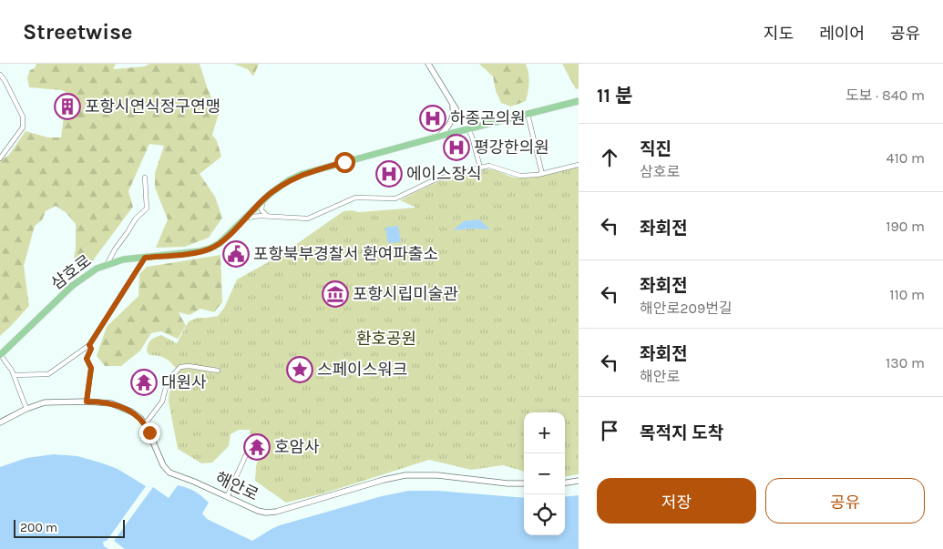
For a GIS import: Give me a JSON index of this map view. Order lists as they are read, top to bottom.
{
  "streets": {
    "main road": ["삼호로"],
    "street": ["해안로"]
  },
  "parks": ["환호공원"],
  "places": {
    "building": ["포항시연식정구연맹"],
    "hospital": ["하종곤의원", "평강한의원", "에이스장식"],
    "public building": ["포항북부경찰서 환여파출소"],
    "museum": ["포항시립미술관"],
    "place": ["스페이스워크"],
    "temple": ["대원사", "호암사"]
  },
  "scale_bar": "200 m",
  "page": {
    "header": "Streetwise",
    "nav": ["지도", "레이어", "공유"],
    "heading": ["11 분", "도보 · 840 m"],
    "list": [
      ["직진", "삼호로", "410 m"],
      ["좌회전", "190 m"],
      ["좌회전", "해안로209번길", "110 m"],
      ["좌회전", "해안로", "130 m"],
      "목적지 도착"
    ],
    "map_buttons": ["+", "−"],
    "buttons": ["저장", "공유"],
    "scale": "200 m"
  }
}
